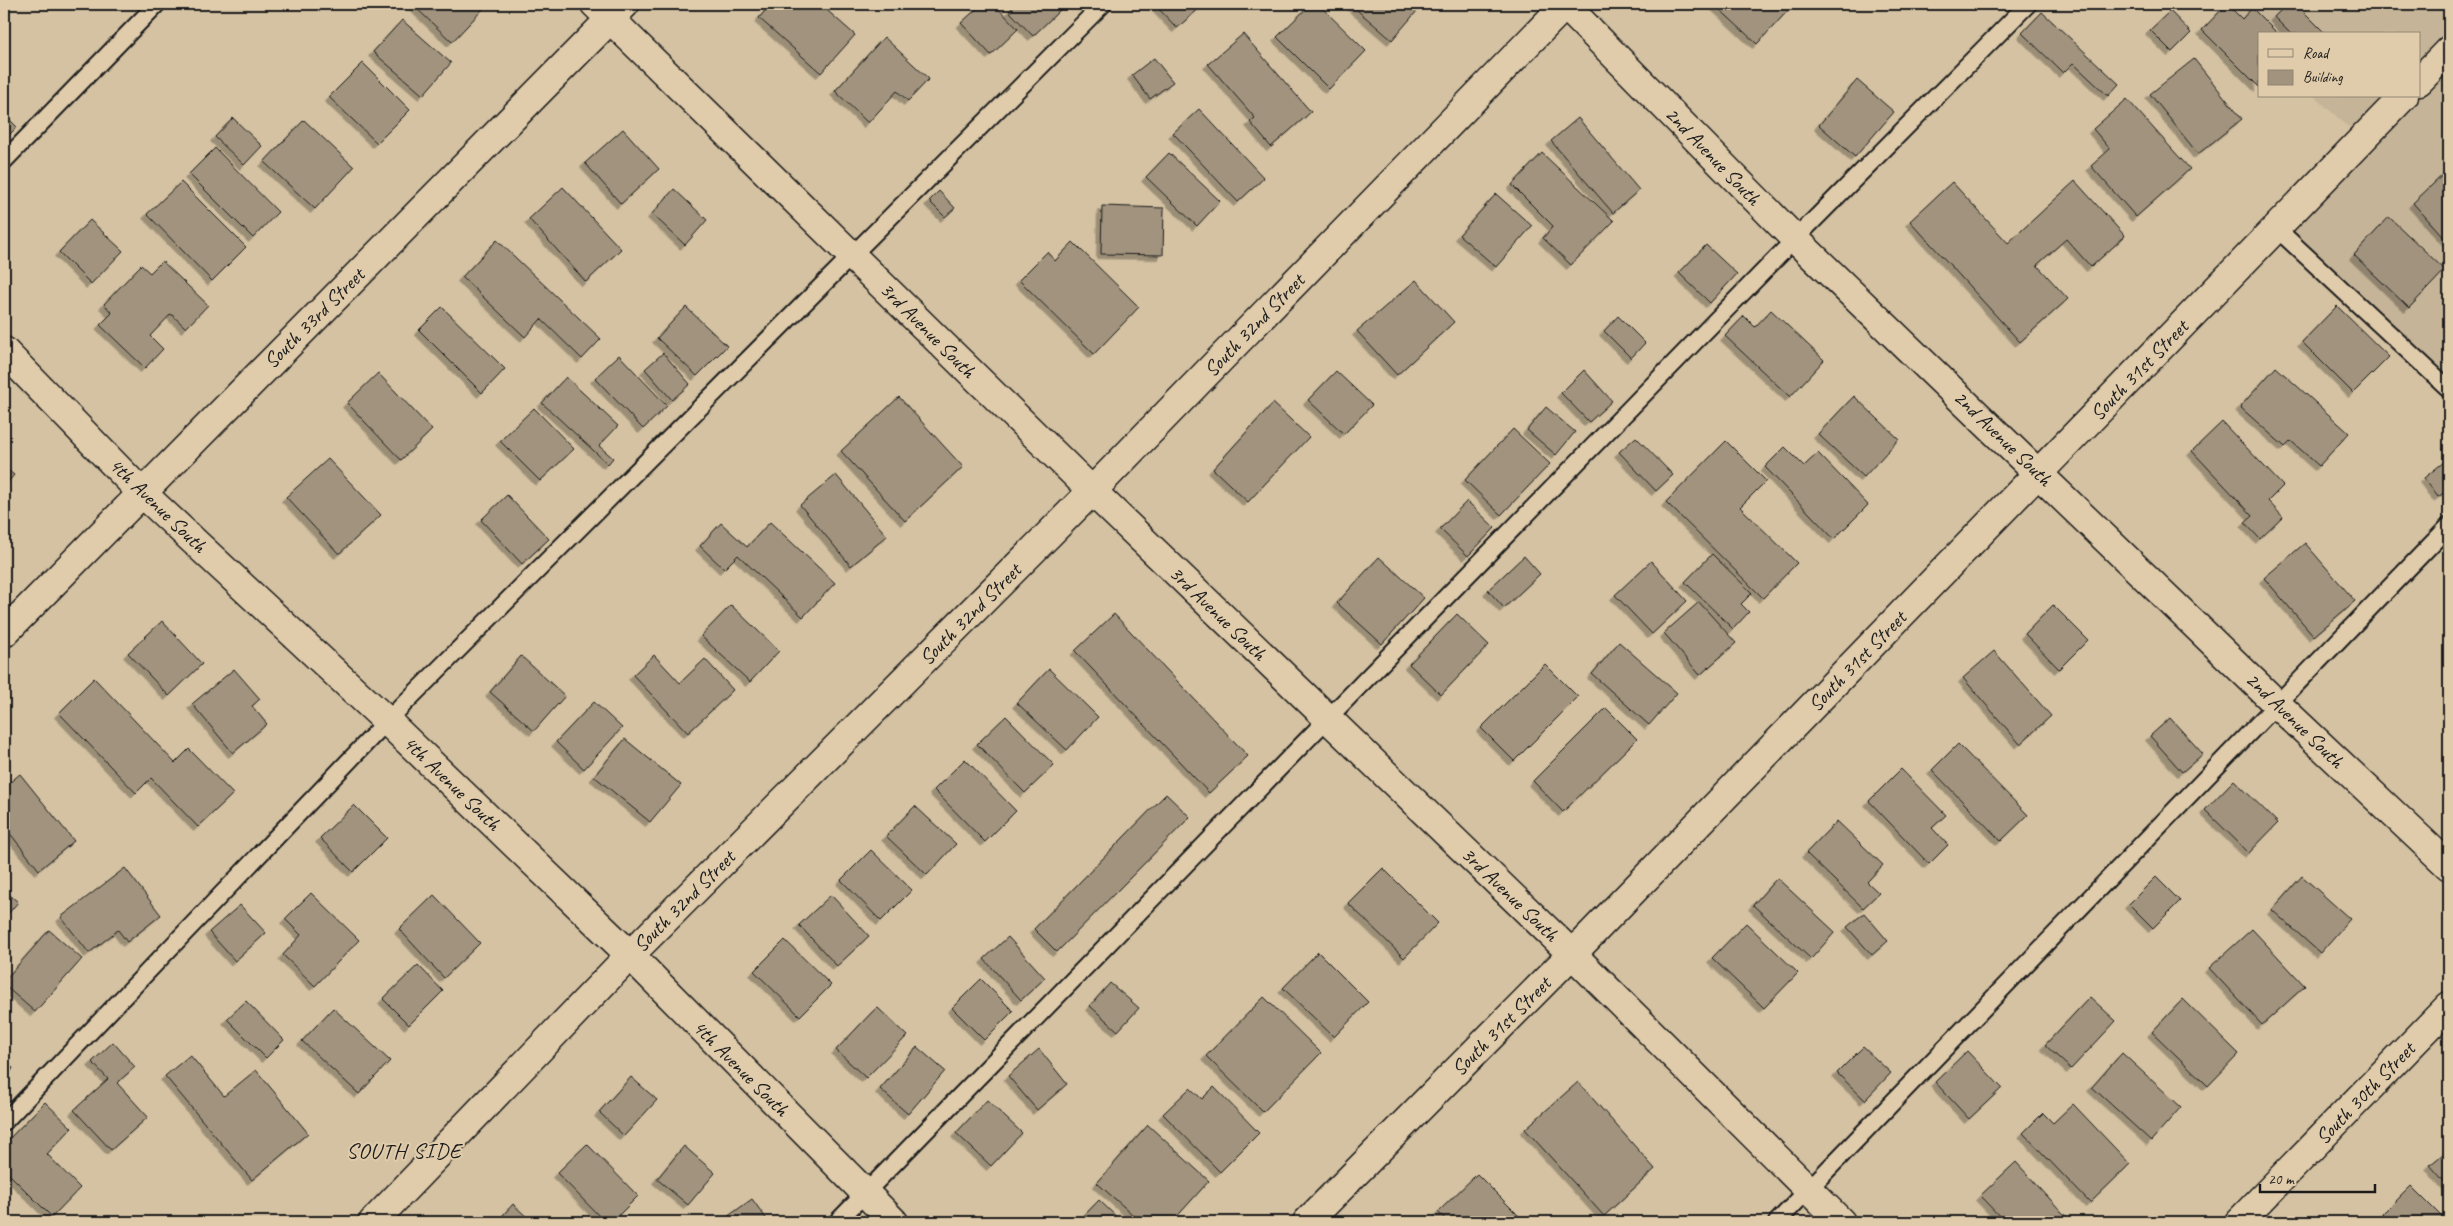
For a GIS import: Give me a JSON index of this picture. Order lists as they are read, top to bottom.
{
  "streets": {
    "street": [
      "2nd Avenue South",
      "South 33rd Street",
      "South 32nd Street",
      "3rd Avenue South",
      "South 31st Street",
      "4th Avenue South",
      "South 30th Street"
    ]
  },
  "crossings": [
    ["2nd Avenue South", "South 32nd Street"],
    ["2nd Avenue South", "South 31st Street"],
    ["South 33rd Street", "3rd Avenue South"],
    ["South 33rd Street", "4th Avenue South"],
    ["South 32nd Street", "3rd Avenue South"],
    ["South 32nd Street", "4th Avenue South"],
    ["3rd Avenue South", "South 31st Street"]
  ],
  "districts": ["SOUTH SIDE"],
  "legend": ["Road", "Building"],
  "scale_bar": "20 m"
}
